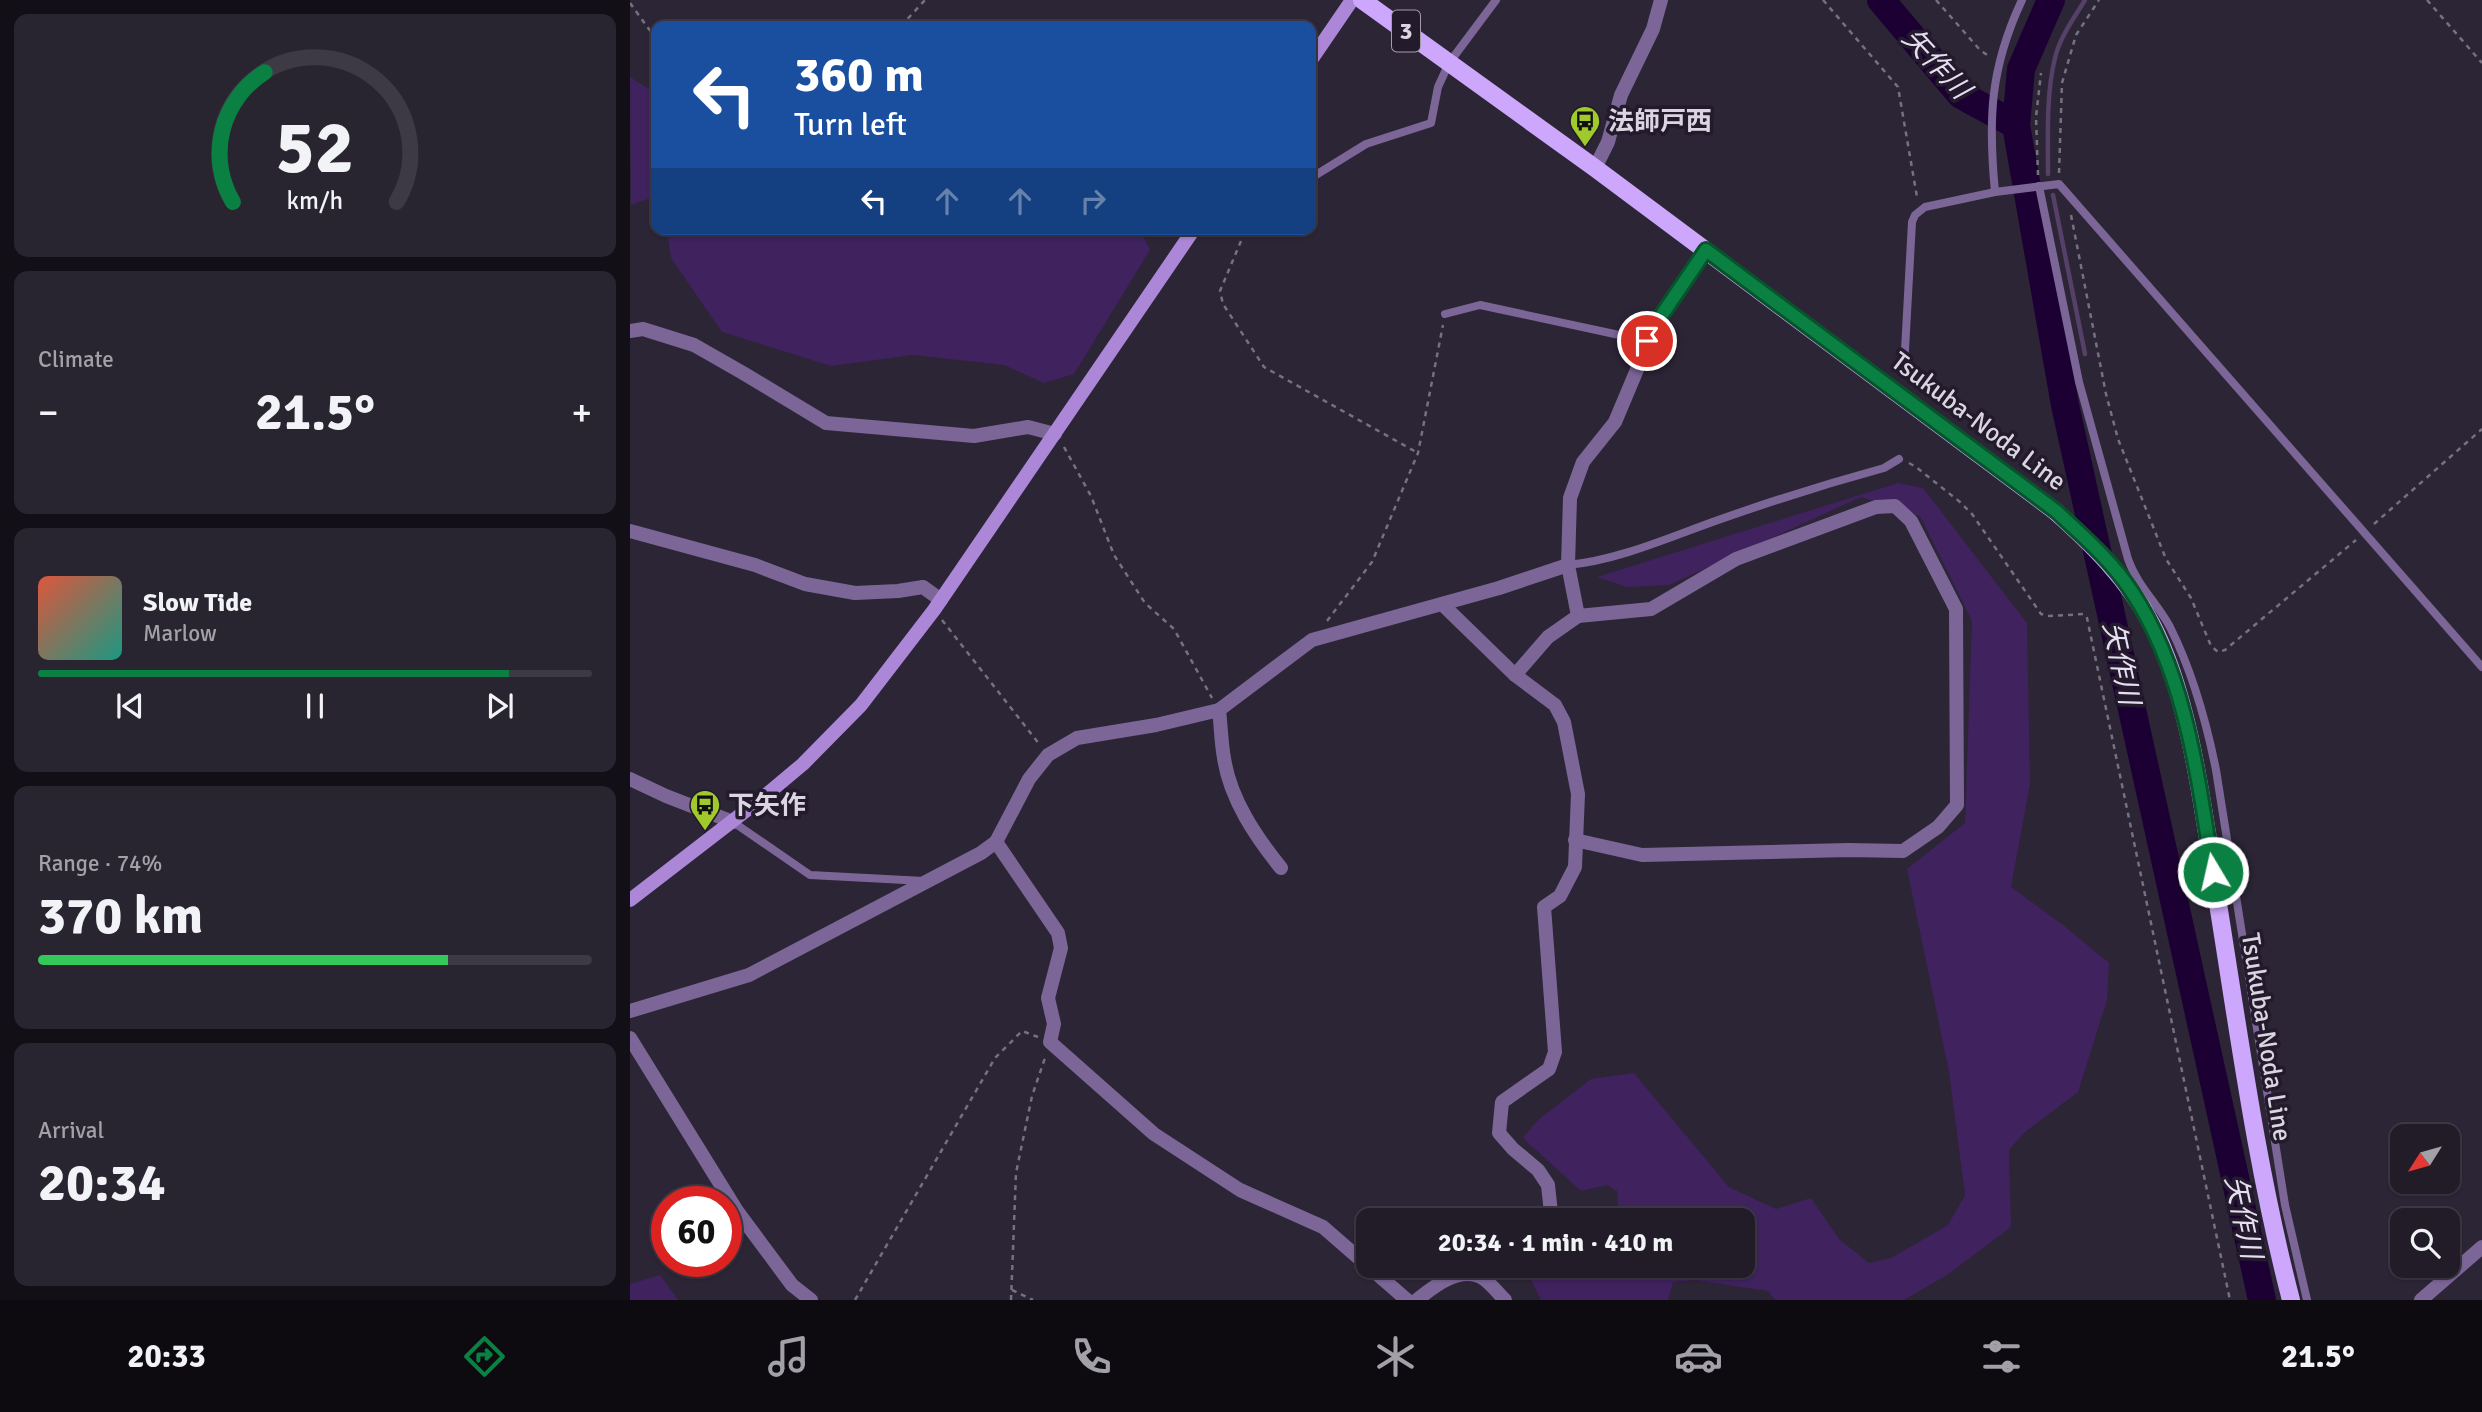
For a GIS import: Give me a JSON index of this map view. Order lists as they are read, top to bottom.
{
  "streets": {
    "main road": ["3", "Tsukuba-Noda Line"]
  },
  "water": ["矢作川"],
  "places": {
    "bus stop": ["法師戸西", "下矢作"]
  },
  "north": "bottom left",
  "page": {
    "turn": ["360 m", "Turn left"],
    "tile": [
      "Climate",
      ["Range · 74%", "370 km"],
      ["Arrival", "20:34"]
    ],
    "heat": ["−", "21.5°", "+"],
    "song": ["Slow Tide", "Marlow"],
    "limit": "60",
    "trip": "20:34 · 1 min · 410 m",
    "tabs": ["20:33", "21.5°"],
    "gauge": ["52", "km/h"]
  }
}
